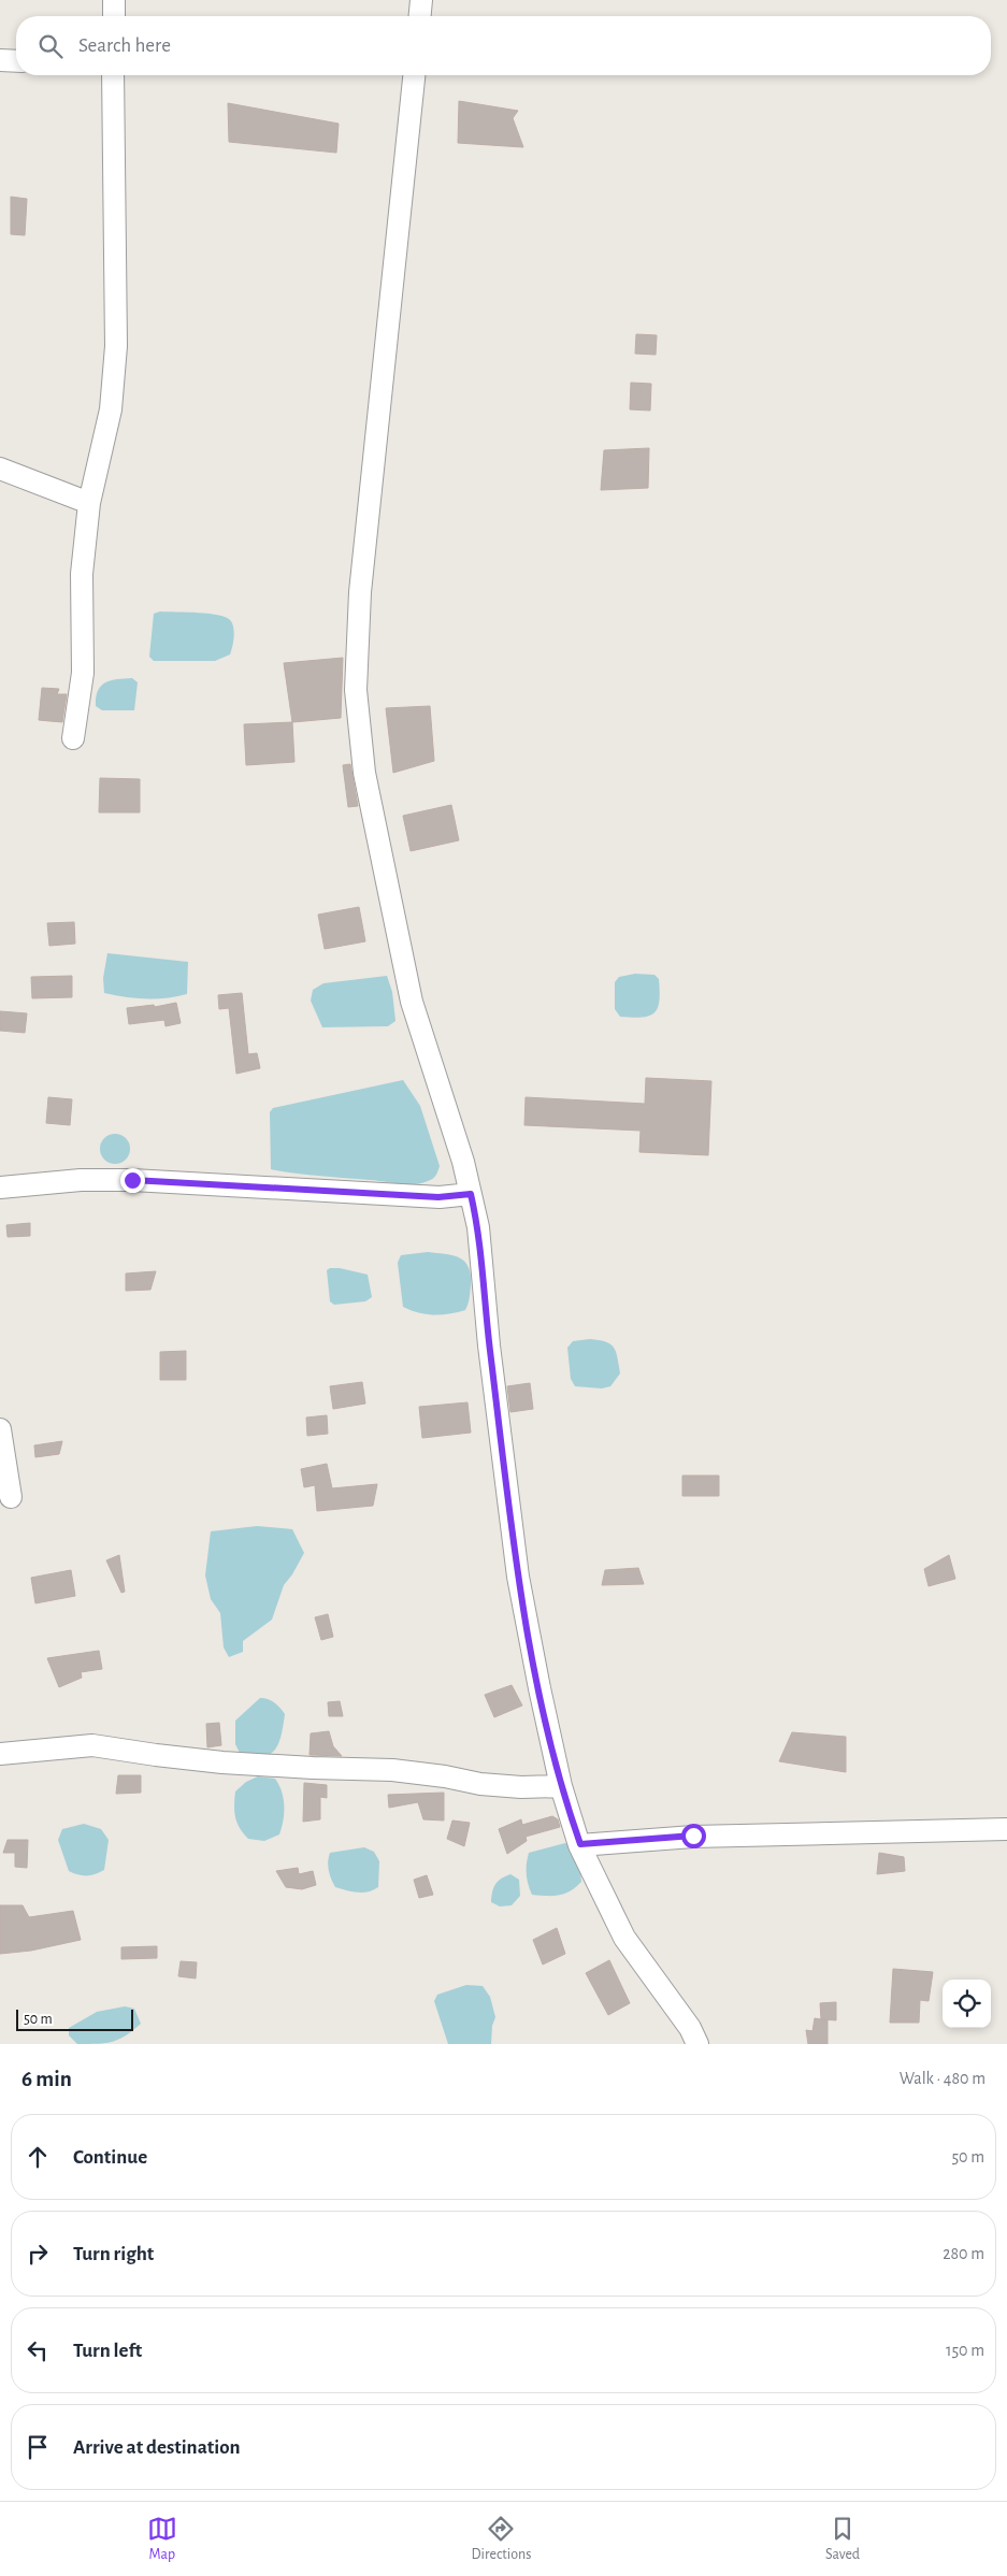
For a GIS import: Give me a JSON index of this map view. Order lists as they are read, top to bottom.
{
  "scale_bar": "50 m",
  "page": {
    "search": "Search here",
    "scale": "50 m",
    "heading": ["6 min", "Walk · 480 m"],
    "list": [
      ["Continue", "50 m"],
      ["Turn right", "280 m"],
      ["Turn left", "150 m"],
      "Arrive at destination"
    ],
    "nav": ["Map", "Directions", "Saved"]
  }
}
